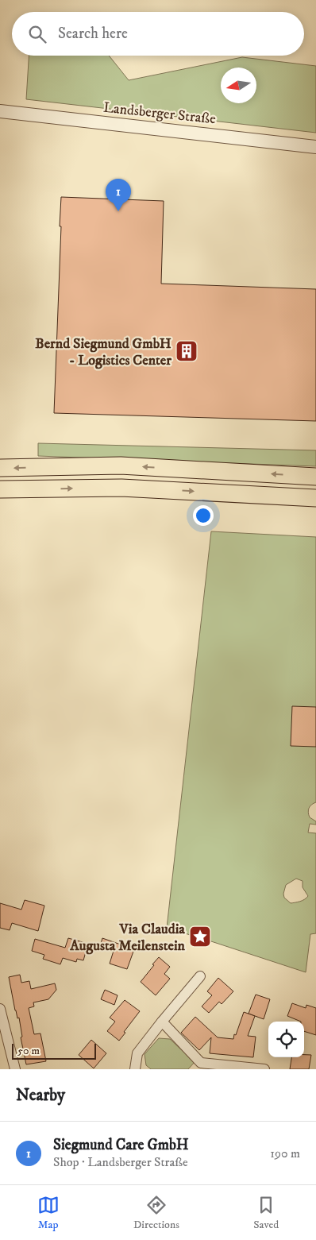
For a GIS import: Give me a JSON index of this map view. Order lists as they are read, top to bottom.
{
  "streets": {
    "street": ["Landsberger Straße"]
  },
  "places": {
    "building": ["Bernd Siegmund GmbH - Logistics Center"],
    "place": ["Via Claudia Augusta Meilenstein"]
  },
  "scale_bar": "50 m",
  "north": "left",
  "page": {
    "search": "Search here",
    "pins": "1",
    "scale": "50 m",
    "heading": "Nearby",
    "list": [
      {
        "mark": "1",
        "name": "Siegmund Care GmbH",
        "note": "Shop · Landsberger Straße",
        "value": "190 m"
      }
    ],
    "nav": ["Map", "Directions", "Saved"]
  }
}
